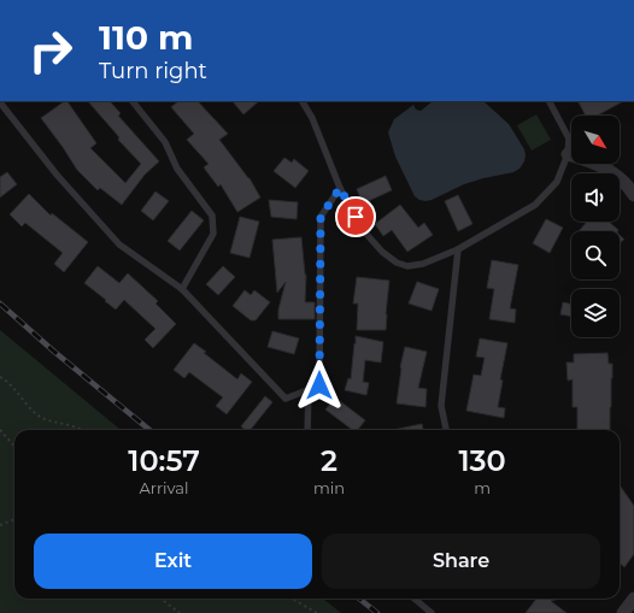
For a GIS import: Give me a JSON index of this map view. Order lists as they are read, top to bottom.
{
  "north": "bottom right",
  "page": {
    "turn": ["110 m", "Turn right"],
    "eta": [
      "10:57",
      "Arrival",
      "2",
      "min",
      "130",
      "m"
    ],
    "buttons": ["Exit", "Share"]
  }
}
